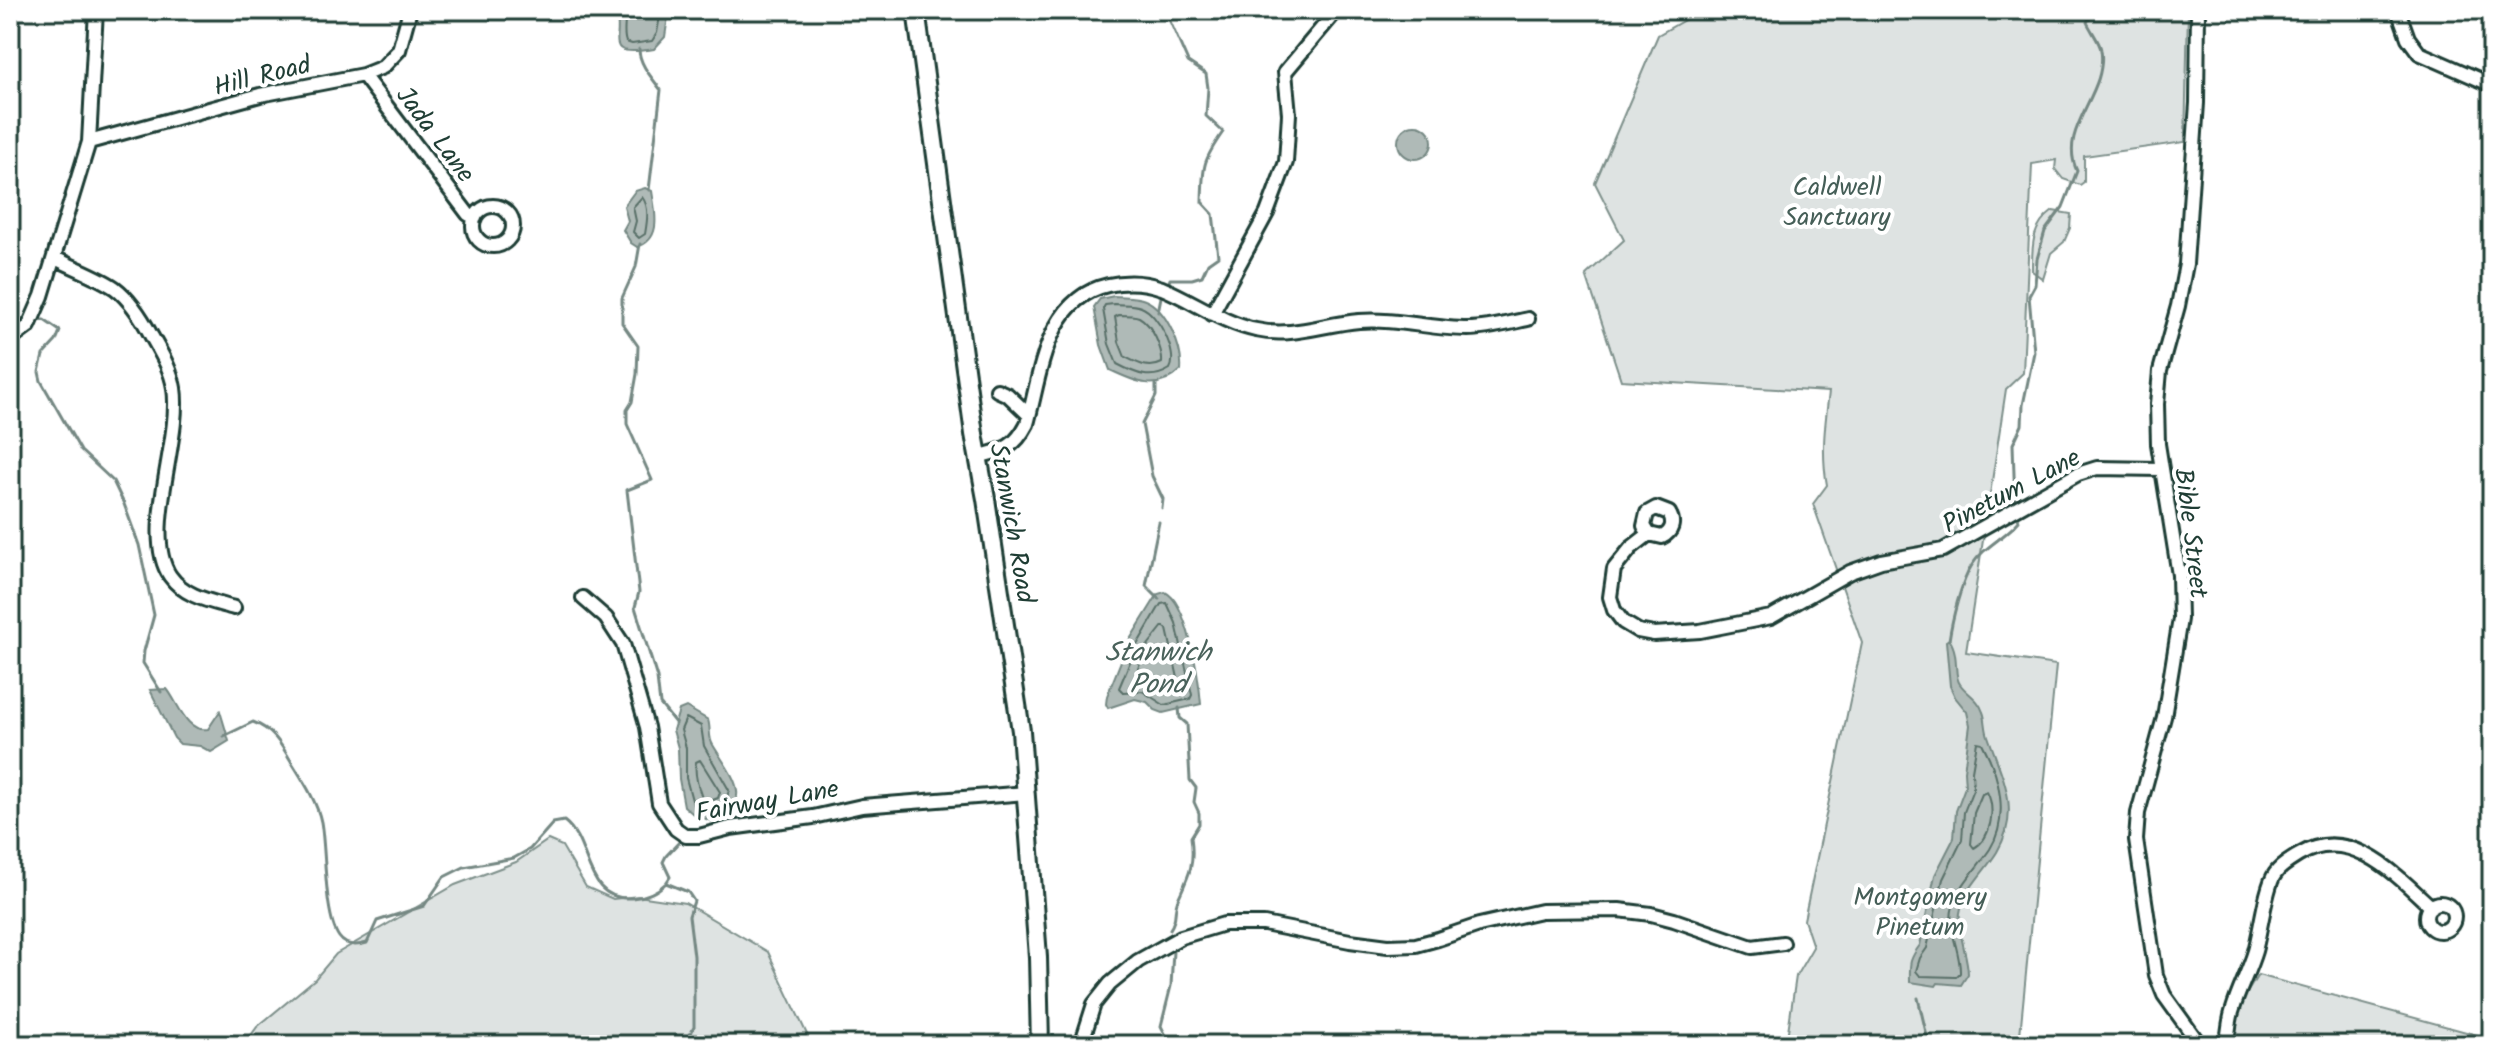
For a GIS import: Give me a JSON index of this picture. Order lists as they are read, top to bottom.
{
  "streets": {
    "street": [
      "Hill Road",
      "Jada Lane",
      "Pinetum Lane",
      "Stanwich Road",
      "Bible Street",
      "Fairway Lane"
    ]
  },
  "crossings": [
    ["Hill Road", "Jada Lane"],
    ["Pinetum Lane", "Bible Street"],
    ["Stanwich Road", "Fairway Lane"]
  ],
  "water": ["Stanwich Pond"],
  "parks": ["Caldwell Sanctuary", "Montgomery Pinetum"]
}
